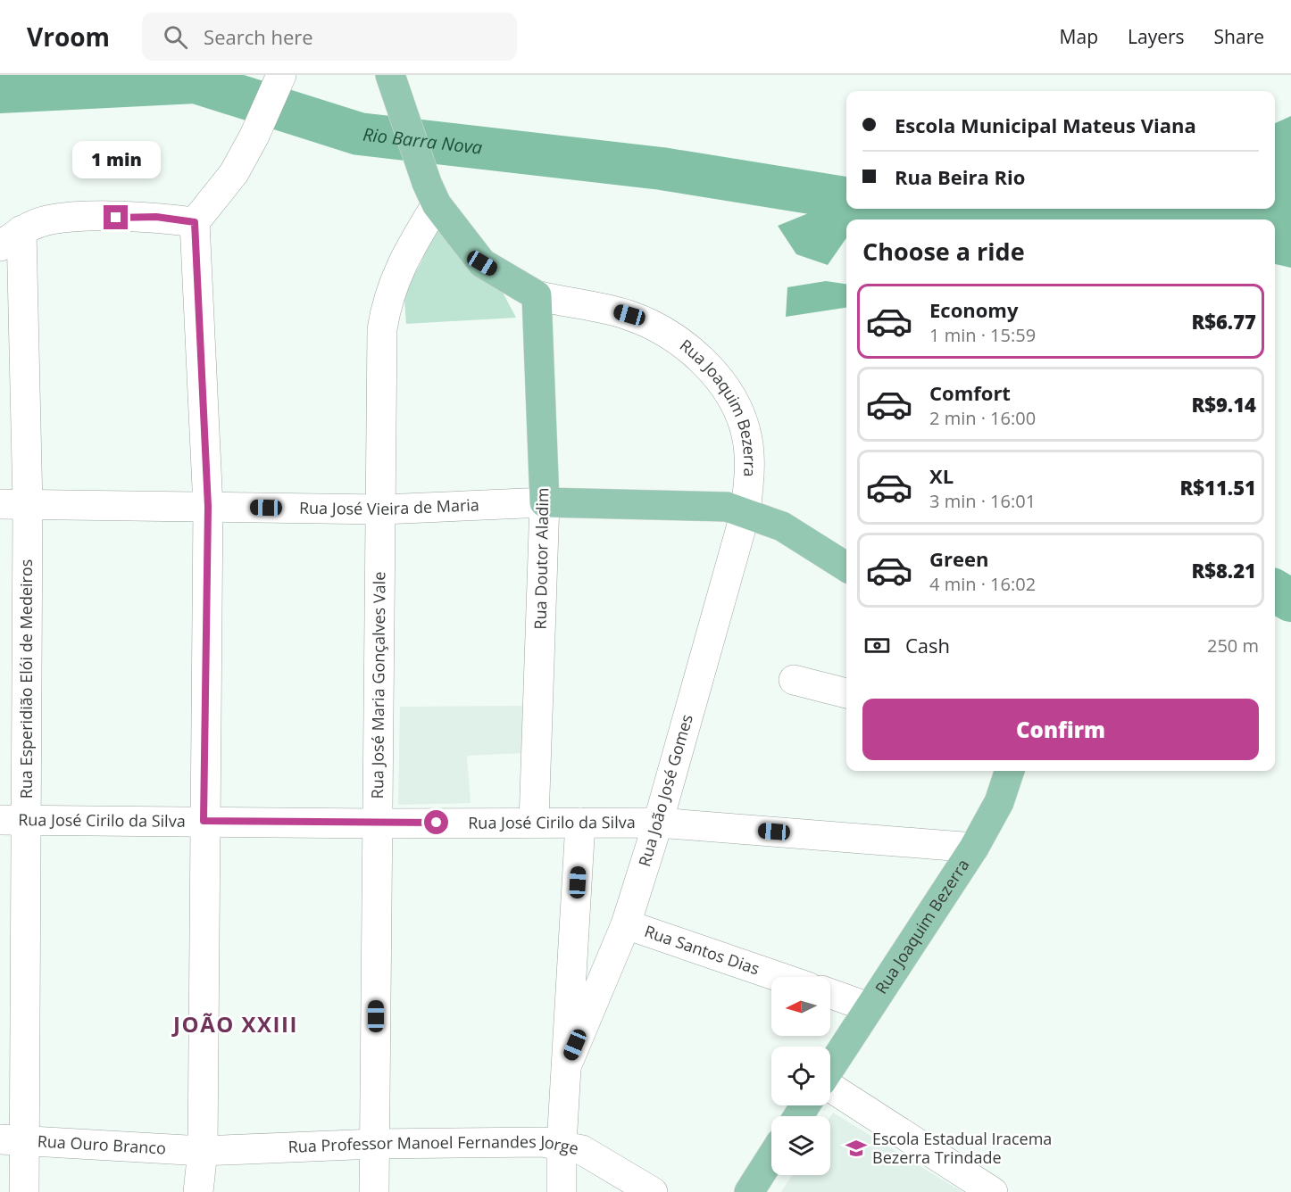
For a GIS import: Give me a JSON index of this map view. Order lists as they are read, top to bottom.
{
  "streets": {
    "main road": ["Rua Joaquim Bezerra", "Rua José Vieira de Maria", "Rua Doutor Aladim"],
    "street": [
      "Rua Esperidião Elói de Medeiros",
      "Rua José Maria Gonçalves Vale",
      "Rua João José Gomes",
      "Rua José Cirilo da Silva",
      "Rua Santos Dias",
      "Rua Ouro Branco",
      "Rua Professor Manoel Fernandes Jorge"
    ]
  },
  "crossings": [
    ["Rua Joaquim Bezerra", "Rua José Vieira de Maria"],
    ["Rua Joaquim Bezerra", "Rua Doutor Aladim"],
    ["Rua Joaquim Bezerra", "Rua João José Gomes"],
    ["Rua Joaquim Bezerra", "Rua José Cirilo da Silva"],
    ["Rua José Vieira de Maria", "Rua Doutor Aladim"],
    ["Rua José Vieira de Maria", "Rua Esperidião Elói de Medeiros"],
    ["Rua José Vieira de Maria", "Rua José Maria Gonçalves Vale"],
    ["Rua José Vieira de Maria", "Rua João José Gomes"],
    ["Rua Doutor Aladim", "Rua José Cirilo da Silva"],
    ["Rua Esperidião Elói de Medeiros", "Rua José Cirilo da Silva"],
    ["Rua Esperidião Elói de Medeiros", "Rua Ouro Branco"],
    ["Rua José Maria Gonçalves Vale", "Rua José Cirilo da Silva"],
    ["Rua José Maria Gonçalves Vale", "Rua Professor Manoel Fernandes Jorge"],
    ["Rua João José Gomes", "Rua José Cirilo da Silva"],
    ["Rua João José Gomes", "Rua Santos Dias"],
    ["Rua Ouro Branco", "Rua Professor Manoel Fernandes Jorge"]
  ],
  "districts": ["JOÃO XXIII"],
  "water": ["Rio Barra Nova"],
  "places": {
    "school or university": ["Escola Estadual Iracema Bezerra Trindade"]
  },
  "north": "left",
  "page": {
    "header": "Vroom",
    "search": "Search here",
    "nav": ["Map", "Layers", "Share"],
    "banner": ["Escola Municipal Mateus Viana", "Rua Beira Rio"],
    "bubble": "1 min",
    "heading": "Choose a ride",
    "list": [
      {
        "name": "Economy",
        "note": "1 min · 15:59",
        "value": "R$6.77"
      },
      {
        "name": "Comfort",
        "note": "2 min · 16:00",
        "value": "R$9.14"
      },
      {
        "name": "XL",
        "note": "3 min · 16:01",
        "value": "R$11.51"
      },
      {
        "name": "Green",
        "note": "4 min · 16:02",
        "value": "R$8.21"
      }
    ],
    "pay": ["Cash", "250 m"],
    "buttons": "Confirm"
  }
}
